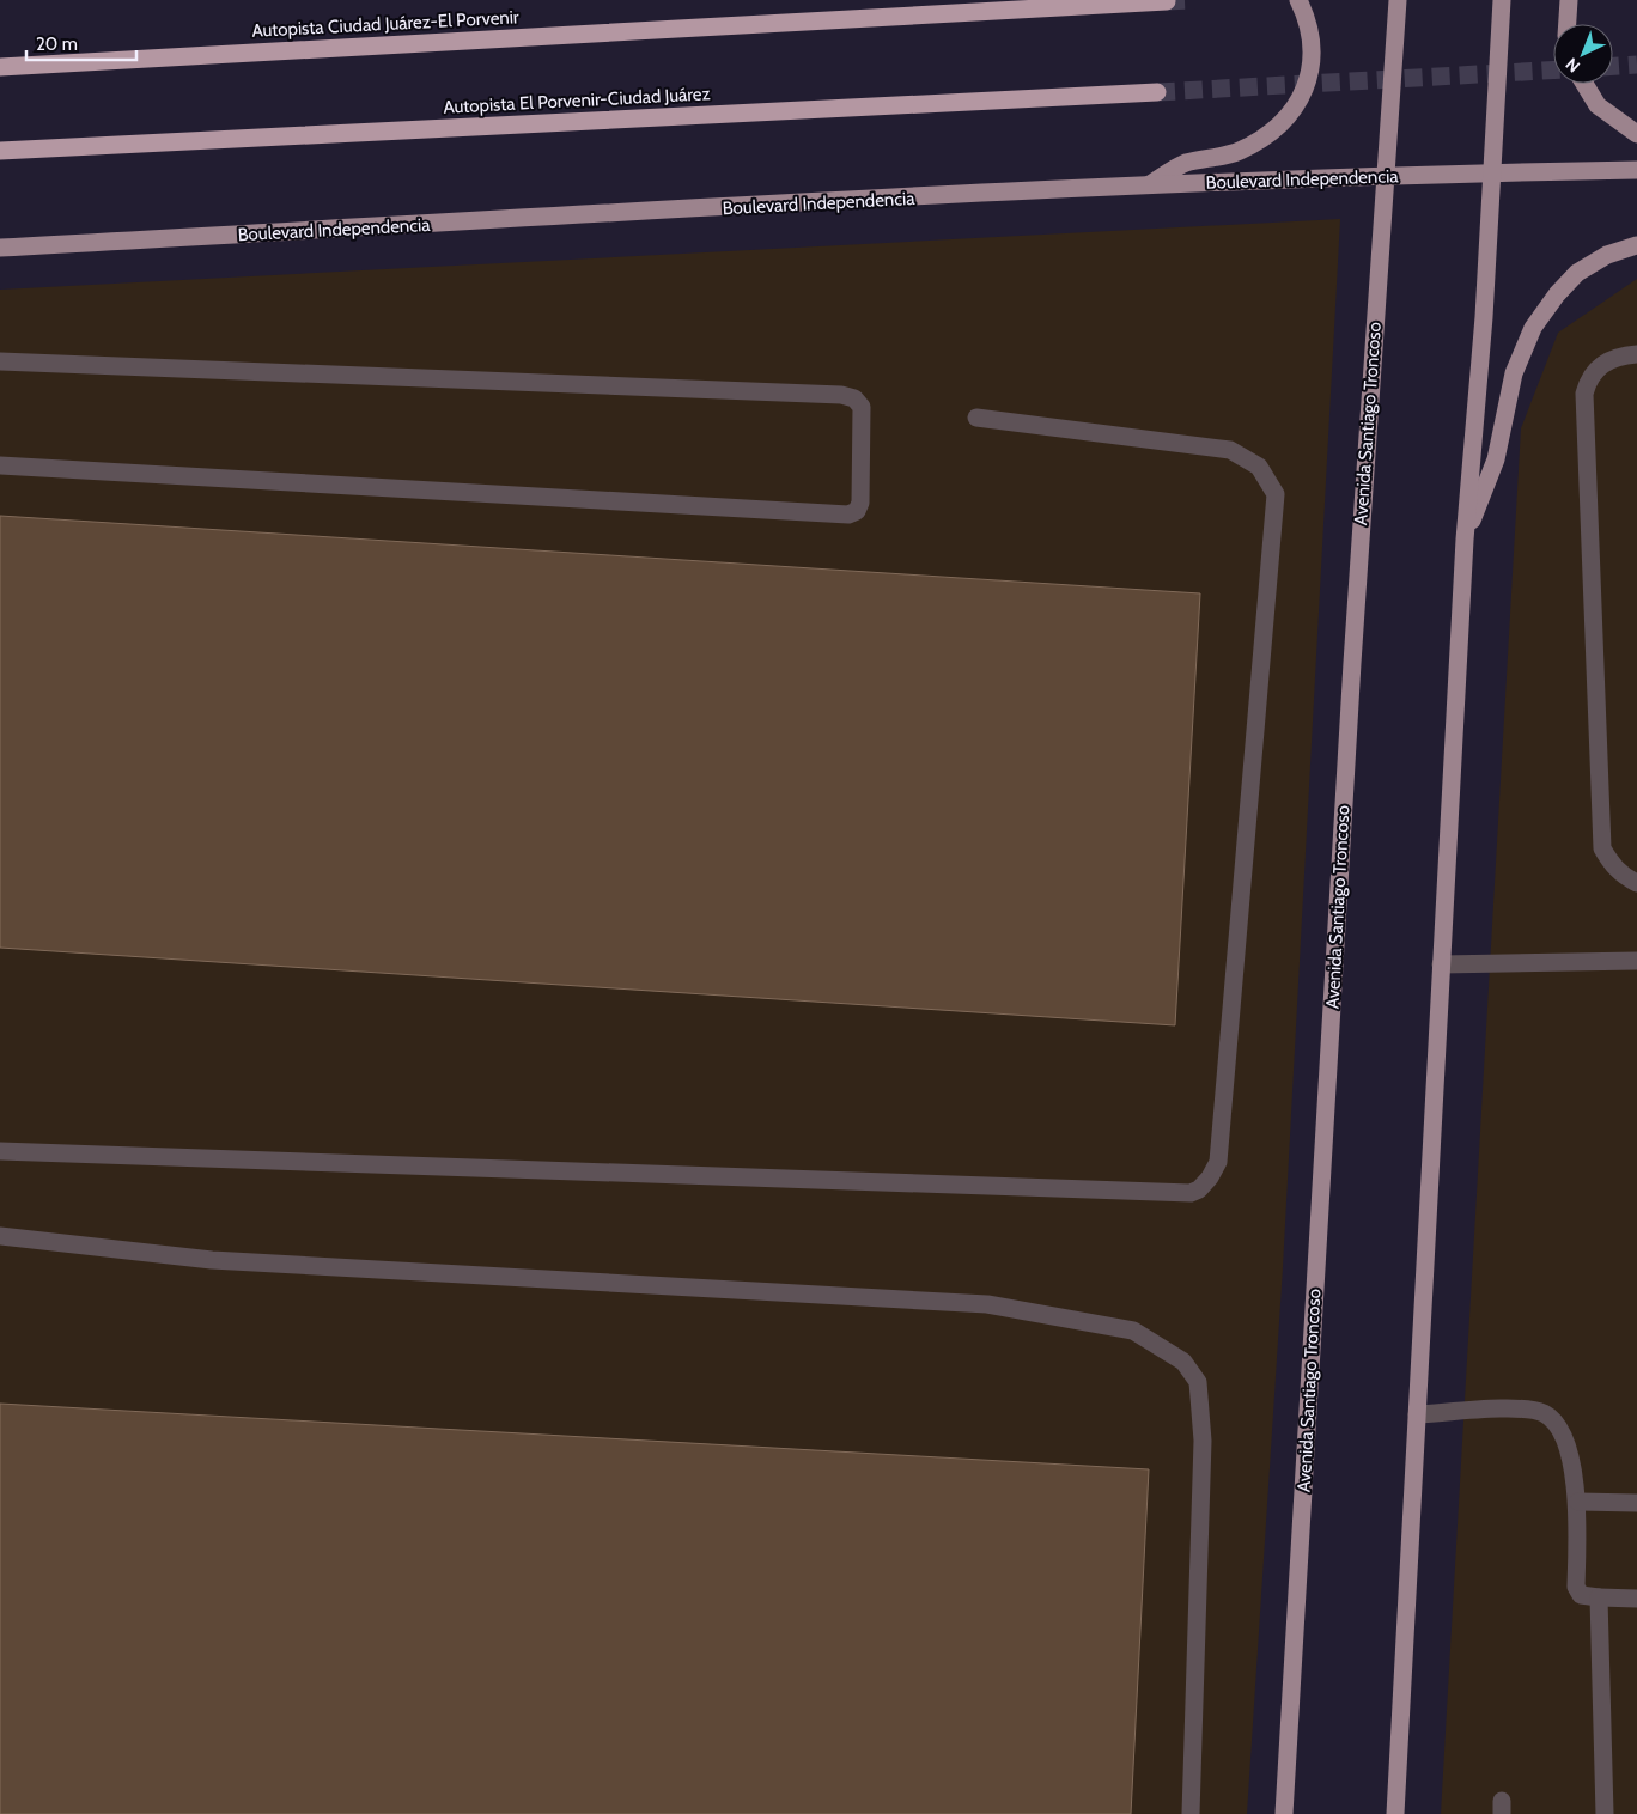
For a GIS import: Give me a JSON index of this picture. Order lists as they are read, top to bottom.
{
  "streets": {
    "highway": ["Autopista Ciudad Juárez-El Porvenir", "Autopista El Porvenir-Ciudad Juárez"],
    "main road": ["Boulevard Independencia", "Avenida Santiago Troncoso"]
  },
  "crossings": [
    ["Boulevard Independencia", "Avenida Santiago Troncoso"]
  ],
  "scale_bar": "20 m",
  "north": "bottom left"
}
